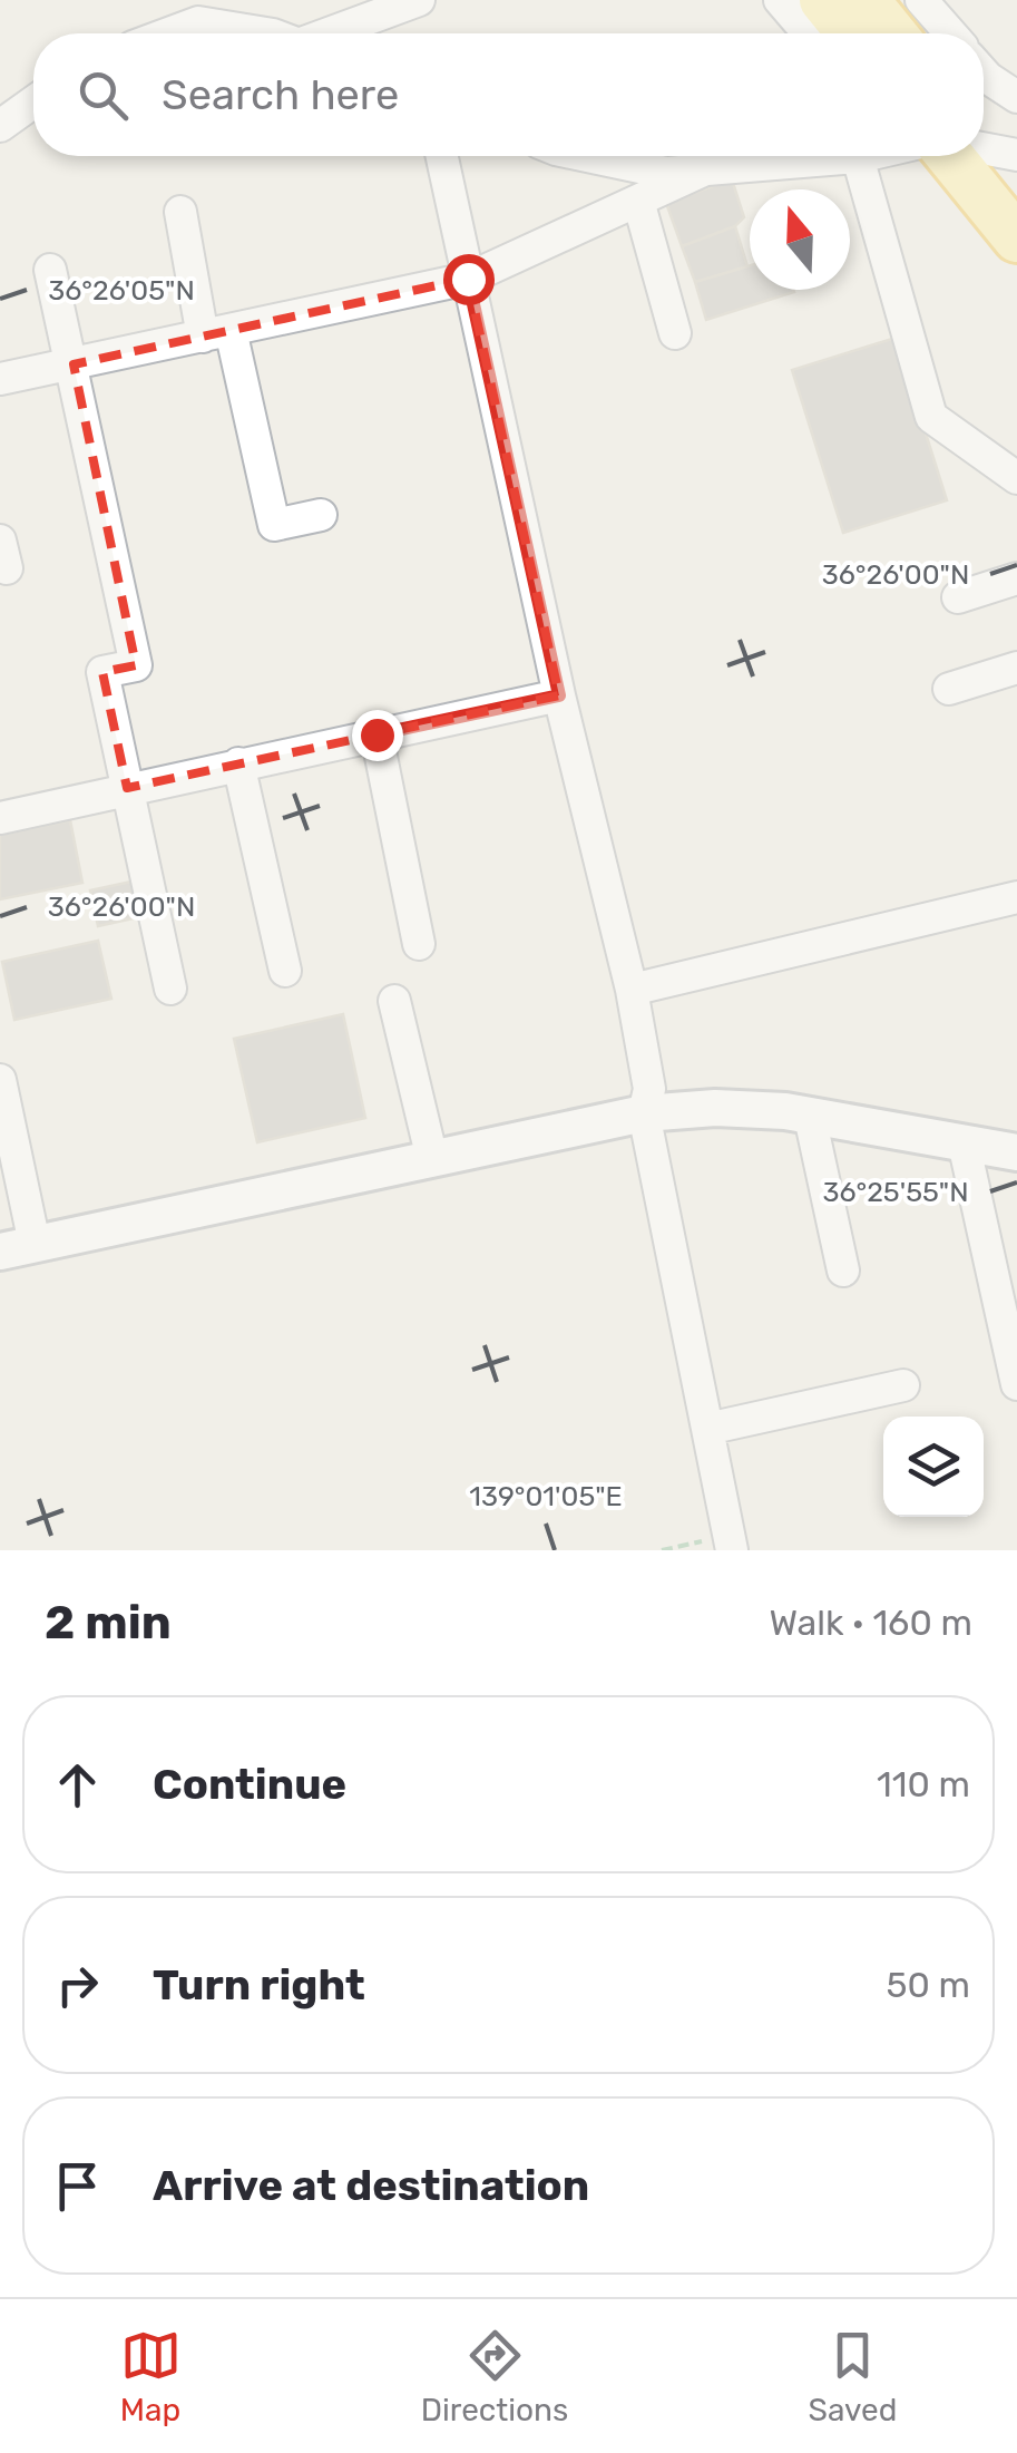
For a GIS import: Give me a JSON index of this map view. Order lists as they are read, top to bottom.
{
  "north": "top",
  "page": {
    "search": "Search here",
    "heading": ["2 min", "Walk · 160 m"],
    "list": [
      ["Continue", "110 m"],
      ["Turn right", "50 m"],
      "Arrive at destination"
    ],
    "nav": ["Map", "Directions", "Saved"]
  },
  "coordinates": [
    "36°26'05\"N",
    "36°26'00\"N",
    "36°25'55\"N",
    "139°01'05\"E"
  ]
}
